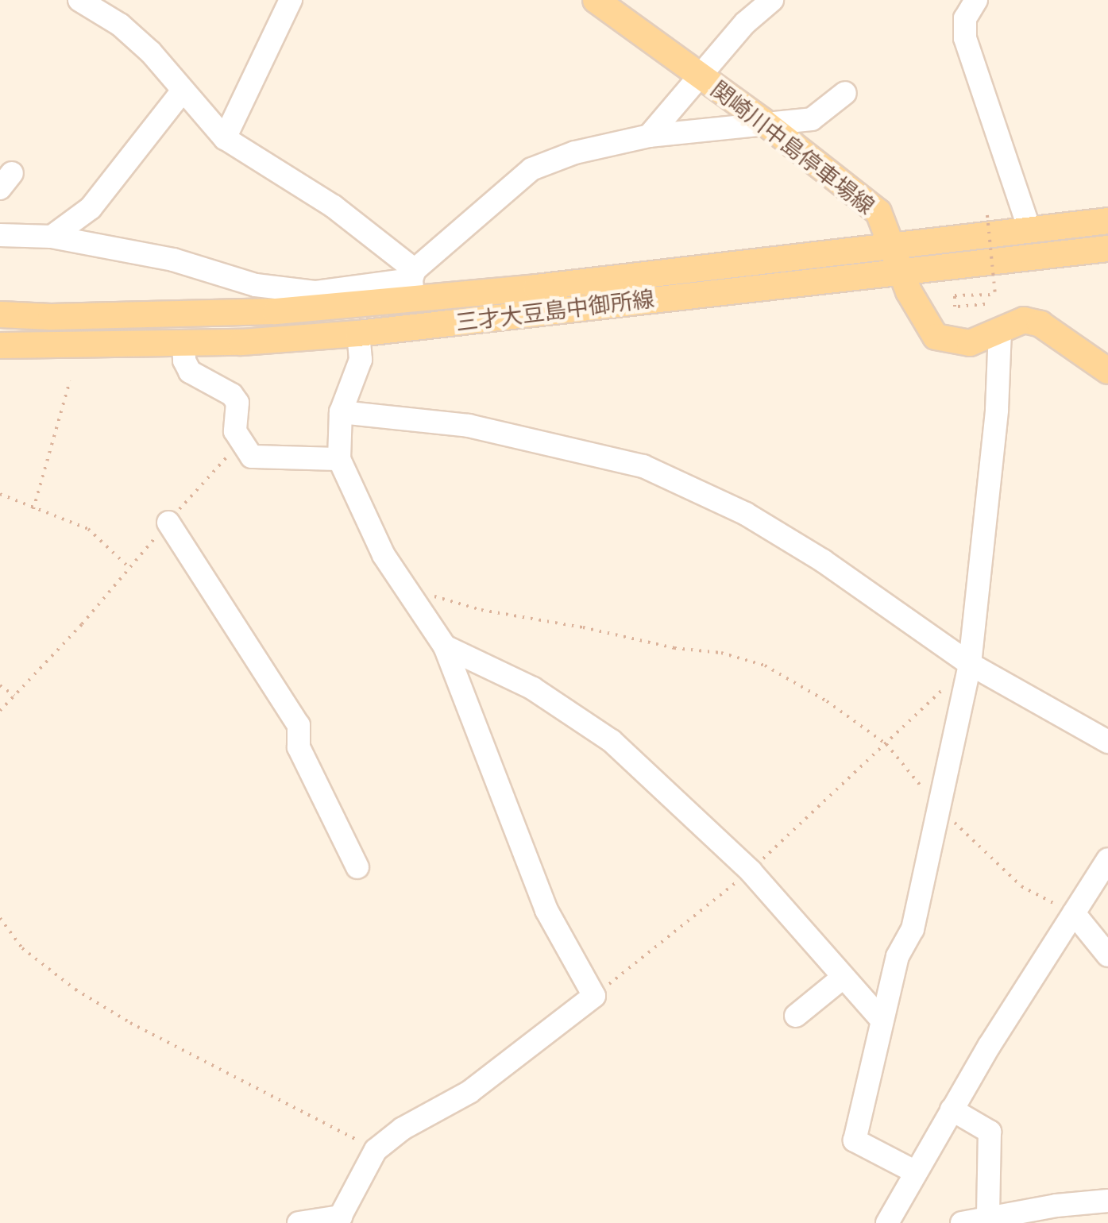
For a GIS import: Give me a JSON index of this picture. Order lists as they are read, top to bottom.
{
  "streets": {
    "main road": ["関崎川中島停車場線", "三才大豆島中御所線"]
  },
  "crossings": [
    ["関崎川中島停車場線", "三才大豆島中御所線"]
  ]
}
